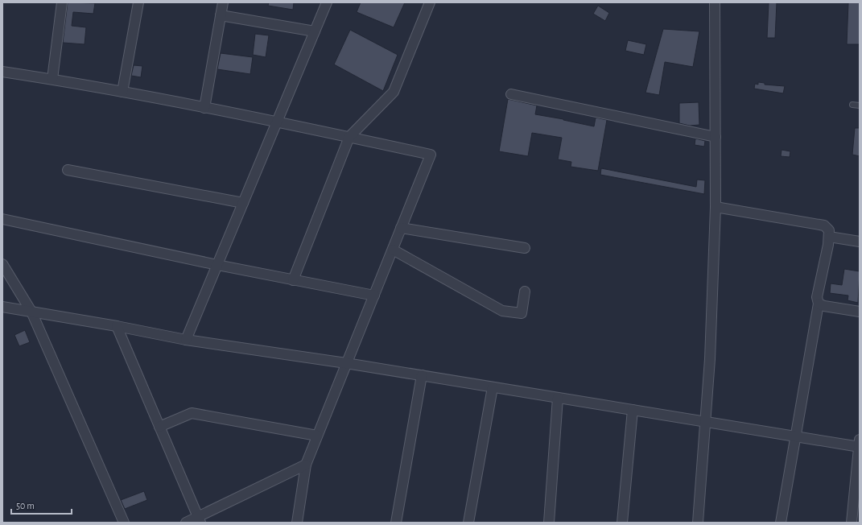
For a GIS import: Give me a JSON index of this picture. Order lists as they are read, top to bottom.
{
  "scale_bar": "50 m"
}
